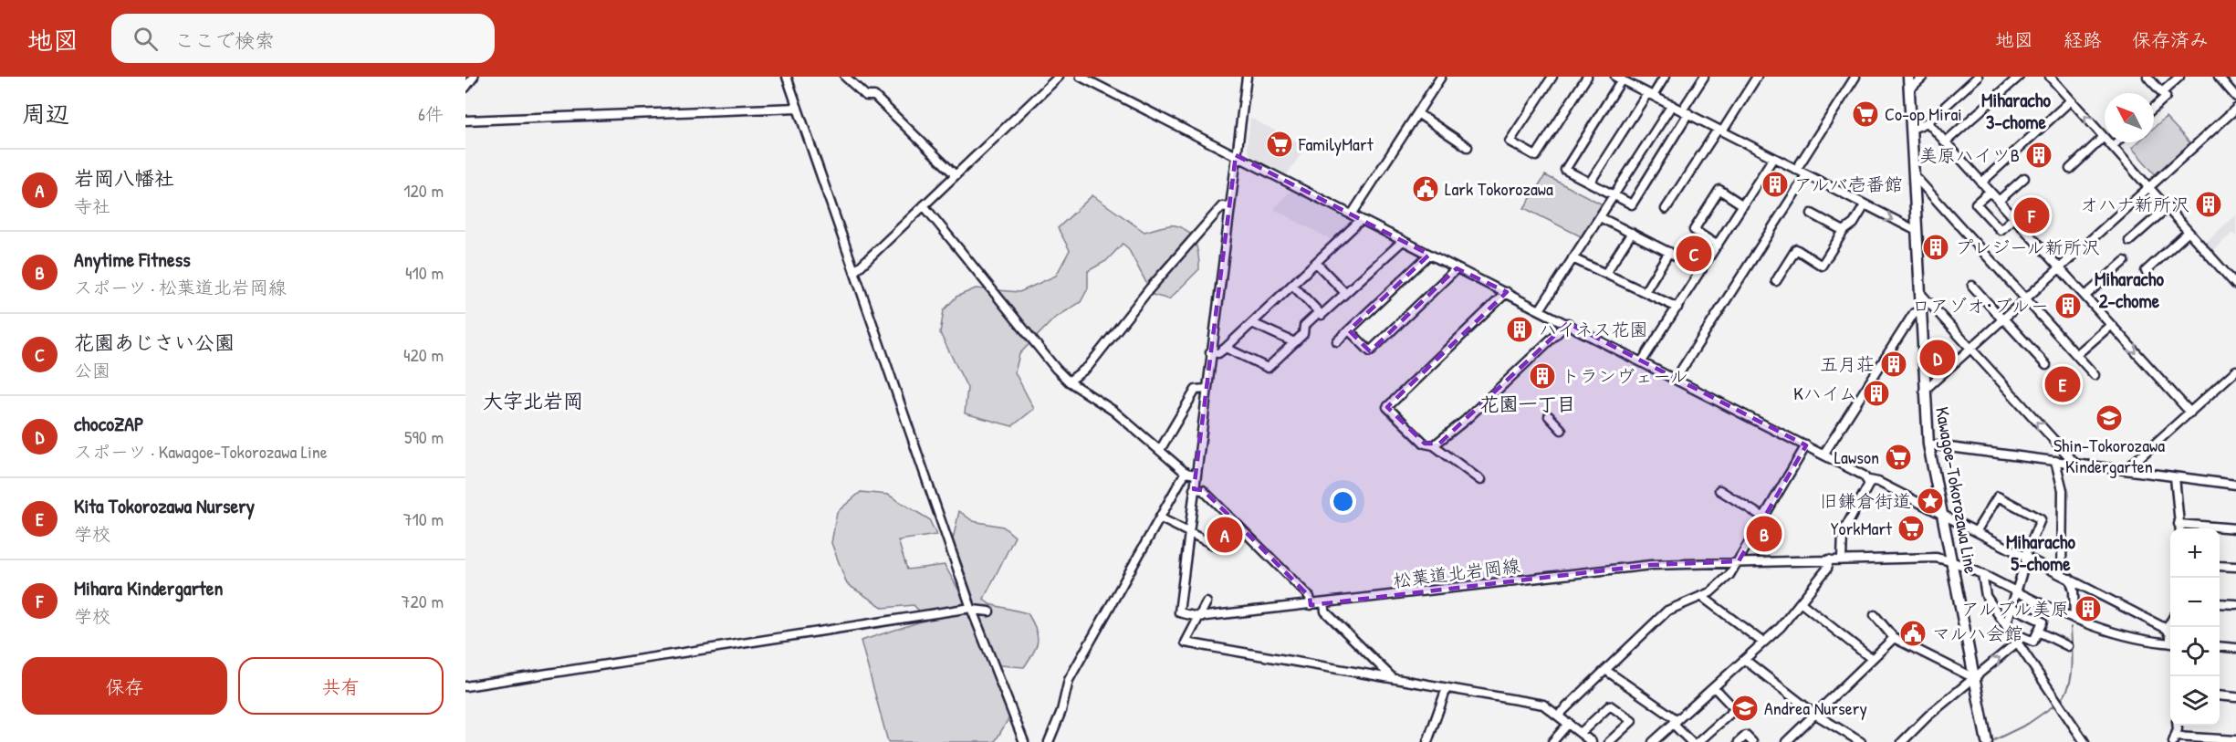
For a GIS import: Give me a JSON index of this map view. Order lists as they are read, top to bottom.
{
  "streets": {
    "main road": ["Kawagoe-Tokorozawa Line"],
    "street": ["松葉道北岩岡線"]
  },
  "crossings": [
    ["Kawagoe-Tokorozawa Line", "松葉道北岩岡線"]
  ],
  "districts": [
    "Miharacho 3-chome",
    "Miharacho 2-chome",
    "大字北岩岡",
    "花園一丁目",
    "Miharacho 5-chome"
  ],
  "places": {
    "supermarket": [
      "Co-op Mirai",
      "FamilyMart",
      "Lawson",
      "YorkMart"
    ],
    "building": [
      "美原ハイツB",
      "アルバ壱番館",
      "オハナ新所沢",
      "プレジール新所沢",
      "ロアゾオ･ブルー",
      "ハイネス花園",
      "五月荘",
      "トランヴェール",
      "Kハイム",
      "アルブル美原"
    ],
    "public building": ["Lark Tokorozawa", "マルハ会館"],
    "school or university": ["Shin-Tokorozawa Kindergarten", "Andrea Nursery"],
    "place": ["旧鎌倉街道"]
  },
  "north": "top left",
  "page": {
    "header": "地図",
    "search": "ここで検索",
    "nav": ["地図", "経路", "保存済み"],
    "heading": ["周辺", "6件"],
    "list": [
      {
        "mark": "A",
        "name": "岩岡八幡社",
        "note": "寺社",
        "value": "120 m"
      },
      {
        "mark": "B",
        "name": "Anytime Fitness",
        "note": "スポーツ · 松葉道北岩岡線",
        "value": "410 m"
      },
      {
        "mark": "C",
        "name": "花園あじさい公園",
        "note": "公園",
        "value": "420 m"
      },
      {
        "mark": "D",
        "name": "chocoZAP",
        "note": "スポーツ · Kawagoe-Tokorozawa Line",
        "value": "590 m"
      },
      {
        "mark": "E",
        "name": "Kita Tokorozawa Nursery",
        "note": "学校",
        "value": "710 m"
      },
      {
        "mark": "F",
        "name": "Mihara Kindergarten",
        "note": "学校",
        "value": "720 m"
      }
    ],
    "pins": [
      "F",
      "C",
      "D",
      "E",
      "B",
      "A"
    ],
    "map_buttons": ["+", "−"],
    "buttons": ["保存", "共有"]
  }
}
